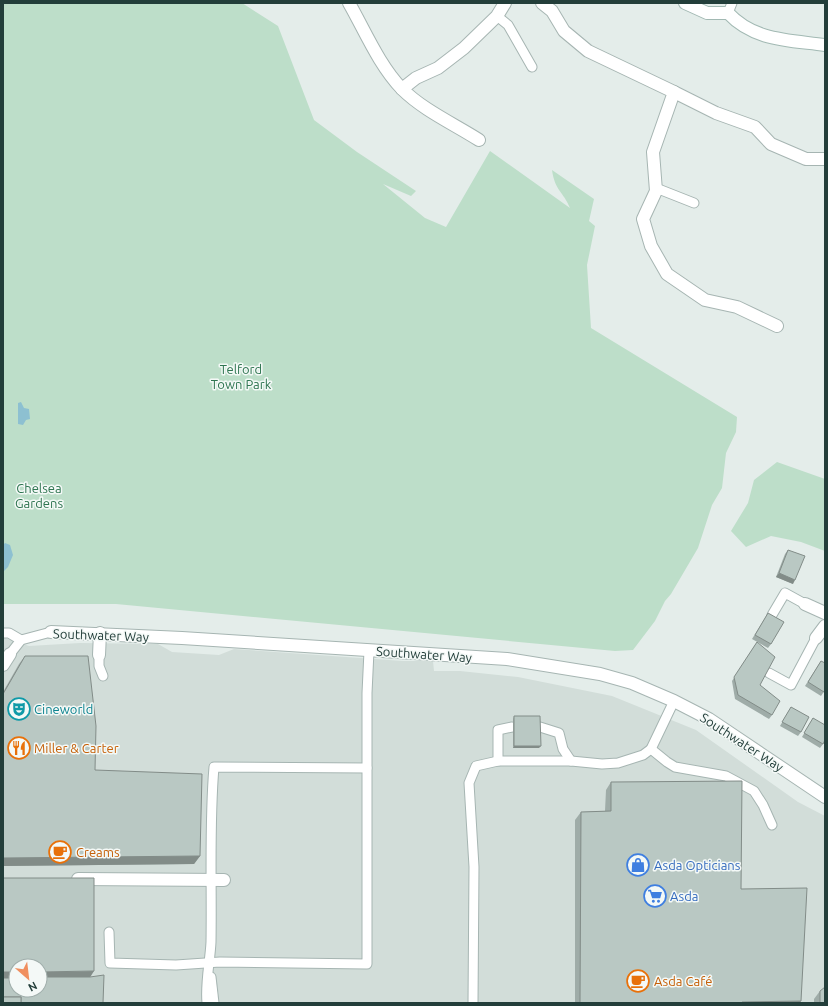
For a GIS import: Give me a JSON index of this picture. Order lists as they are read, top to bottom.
{
  "streets": {
    "street": ["Southwater Way"]
  },
  "parks": ["Telford Town Park", "Chelsea Gardens"],
  "places": {
    "theatre": ["Cineworld"],
    "restaurant": ["Miller & Carter"],
    "cafe": ["Creams", "Asda Café"],
    "shop": ["Asda Opticians"],
    "supermarket": ["Asda"]
  },
  "north": "bottom right"
}
